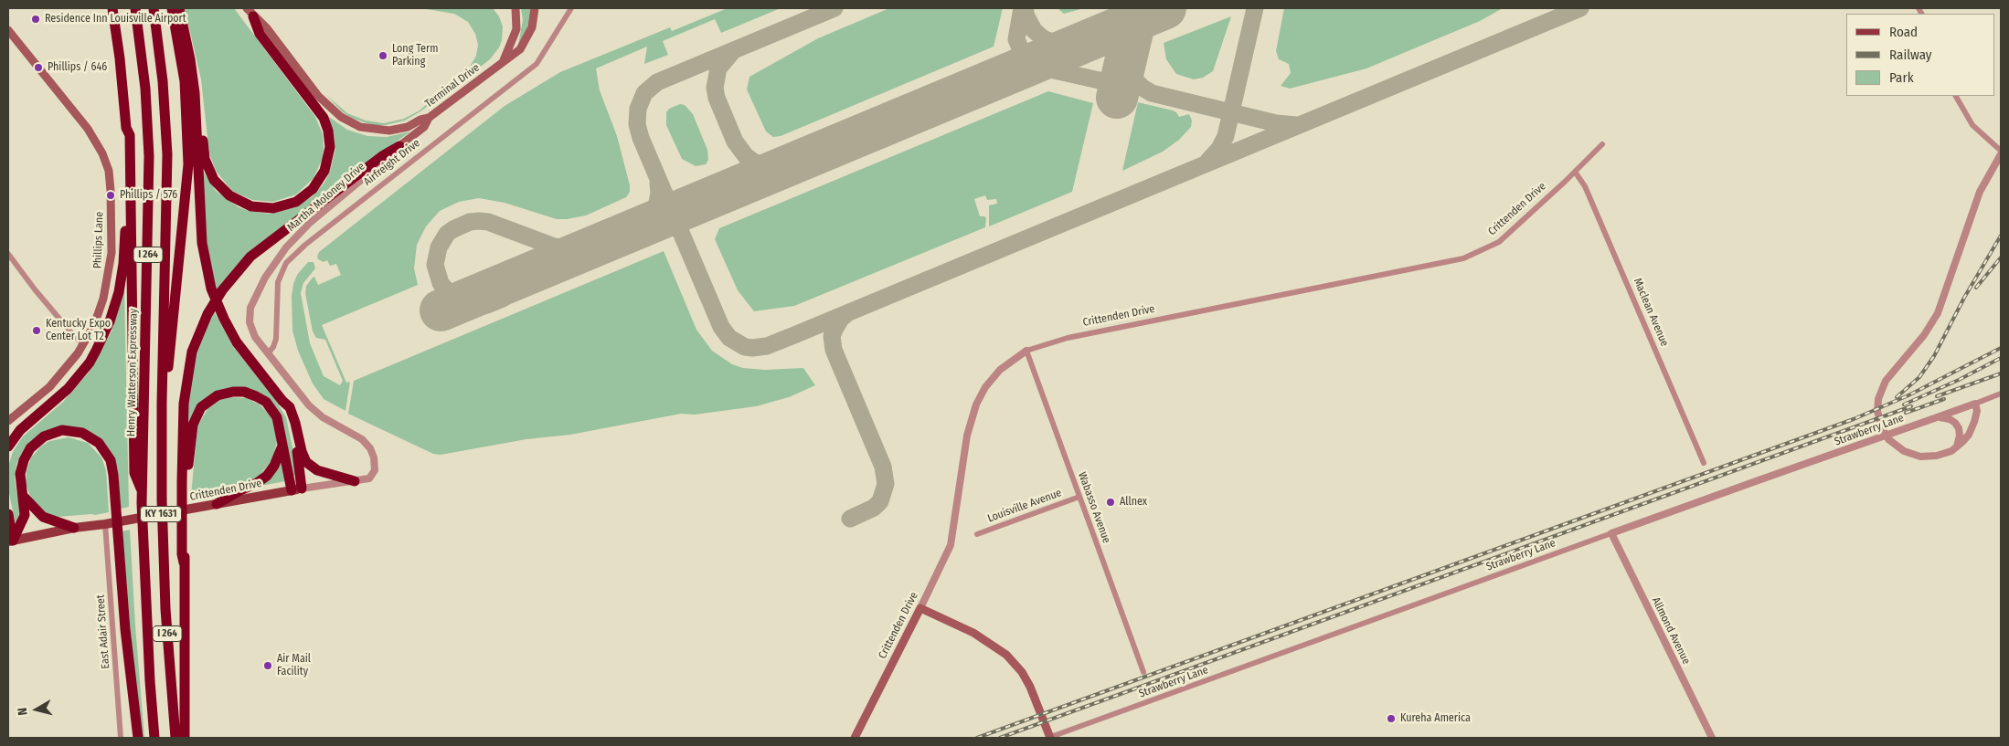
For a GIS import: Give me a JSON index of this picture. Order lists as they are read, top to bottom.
{
  "streets": {
    "highway": ["I 264", "Henry Watterson Expressway"],
    "main road": [
      "Terminal Drive",
      "Crittenden Drive",
      "Phillips Lane",
      "KY 1631"
    ],
    "street": [
      "Airfreight Drive",
      "Martha Moloney Drive",
      "Maclean Avenue",
      "Strawberry Lane",
      "Louisville Avenue",
      "Wabasso Avenue",
      "Allmond Avenue",
      "East Adair Street"
    ]
  },
  "crossings": [
    ["Airfreight Drive", "Martha Moloney Drive"],
    ["Martha Moloney Drive", "Crittenden Drive"],
    ["Crittenden Drive", "Maclean Avenue"],
    ["Crittenden Drive", "Wabasso Avenue"],
    ["Crittenden Drive", "East Adair Street"],
    ["Strawberry Lane", "Allmond Avenue"],
    ["Louisville Avenue", "Wabasso Avenue"]
  ],
  "places": [
    "Residence Inn Louisville Airport",
    "Long Term Parking",
    "Phillips / 646",
    "Phillips / 576",
    "Kentucky Expo Center Lot T2",
    "Allnex",
    "Air Mail Facility",
    "Kureha America"
  ],
  "legend": ["Road", "Railway", "Park"],
  "north": "left"
}
